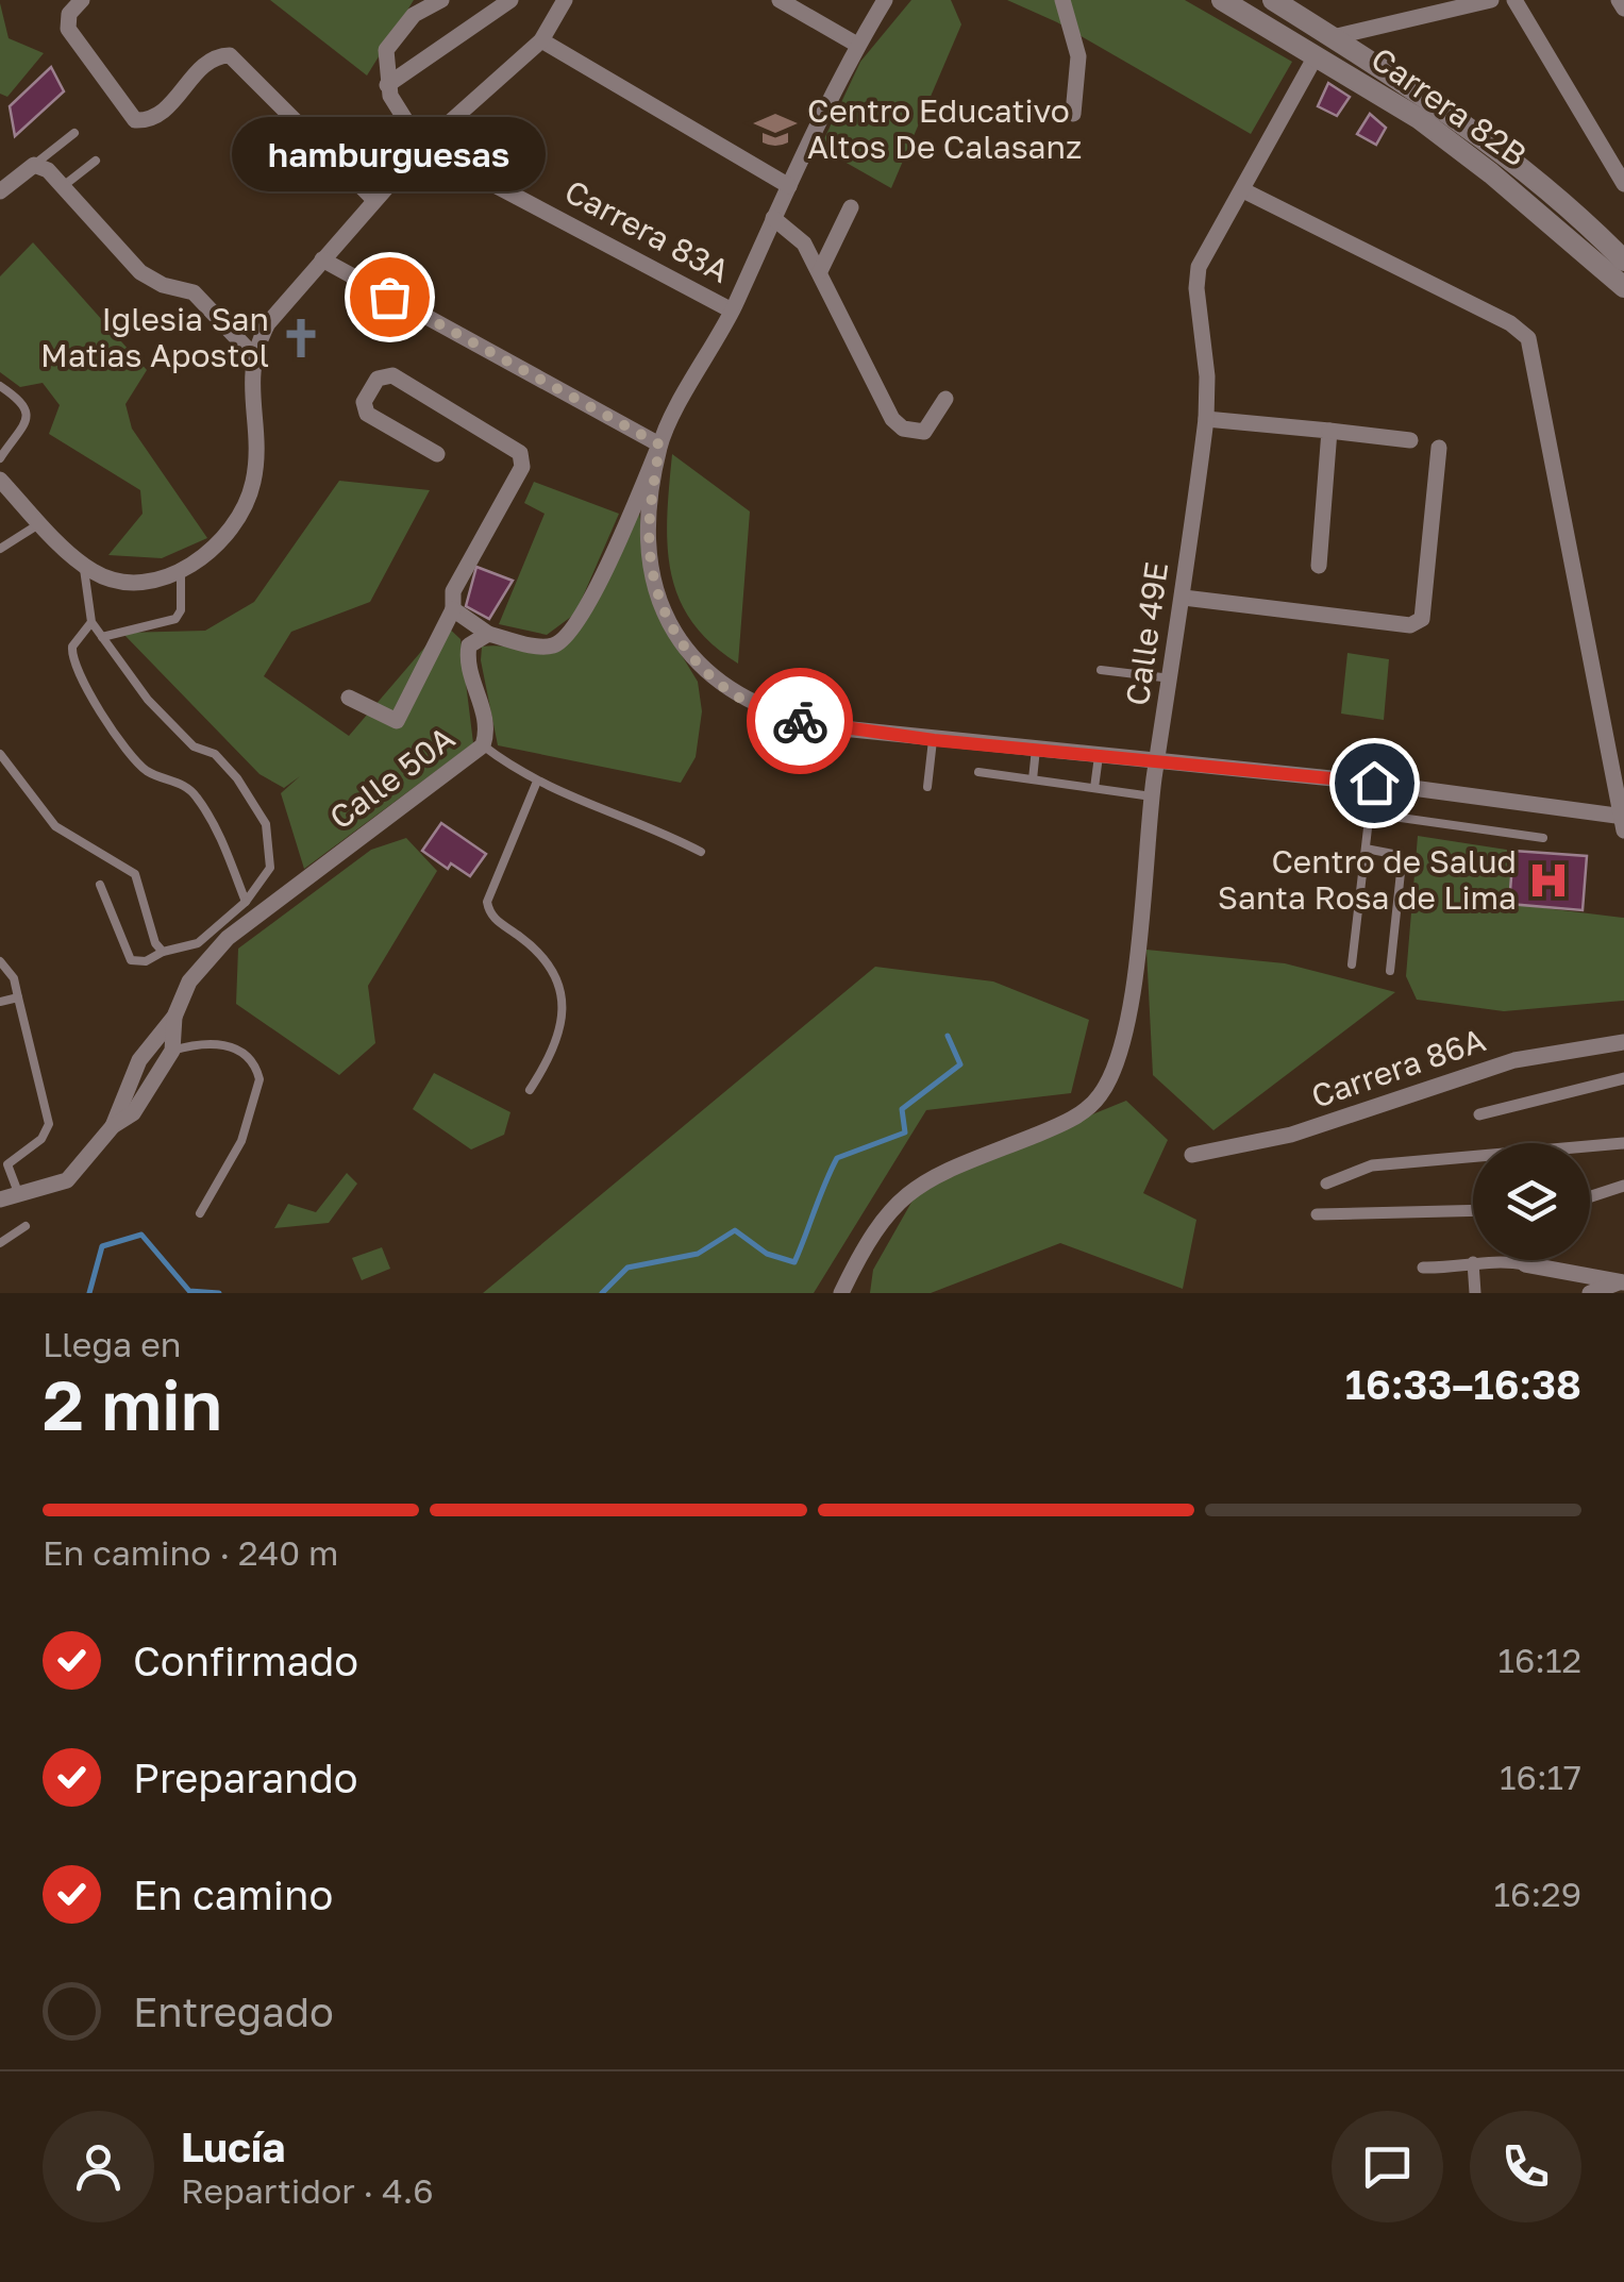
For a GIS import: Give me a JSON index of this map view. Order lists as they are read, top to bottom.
{
  "streets": {
    "street": [
      "Carrera 82B",
      "Carrera 83A",
      "Calle 49E",
      "Calle 50A",
      "Carrera 86A"
    ]
  },
  "crossings": [
    ["Carrera 82B", "Calle 49E"]
  ],
  "places": {
    "school or university": ["Centro Educativo Altos De Calasanz"],
    "other": ["hamburguesas"],
    "church": ["Iglesia San Matias Apostol"],
    "hospital": ["Centro de Salud Santa Rosa de Lima"]
  },
  "page": {
    "bubble": "hamburguesas",
    "heading": ["2 min", "Llega en", "16:33–16:38"],
    "panel": ["Lucía", "Repartidor · 4.6"],
    "bar": "En camino · 240 m",
    "list": [
      ["Confirmado", "16:12"],
      ["Preparando", "16:17"],
      ["En camino", "16:29"],
      "Entregado"
    ]
  }
}
